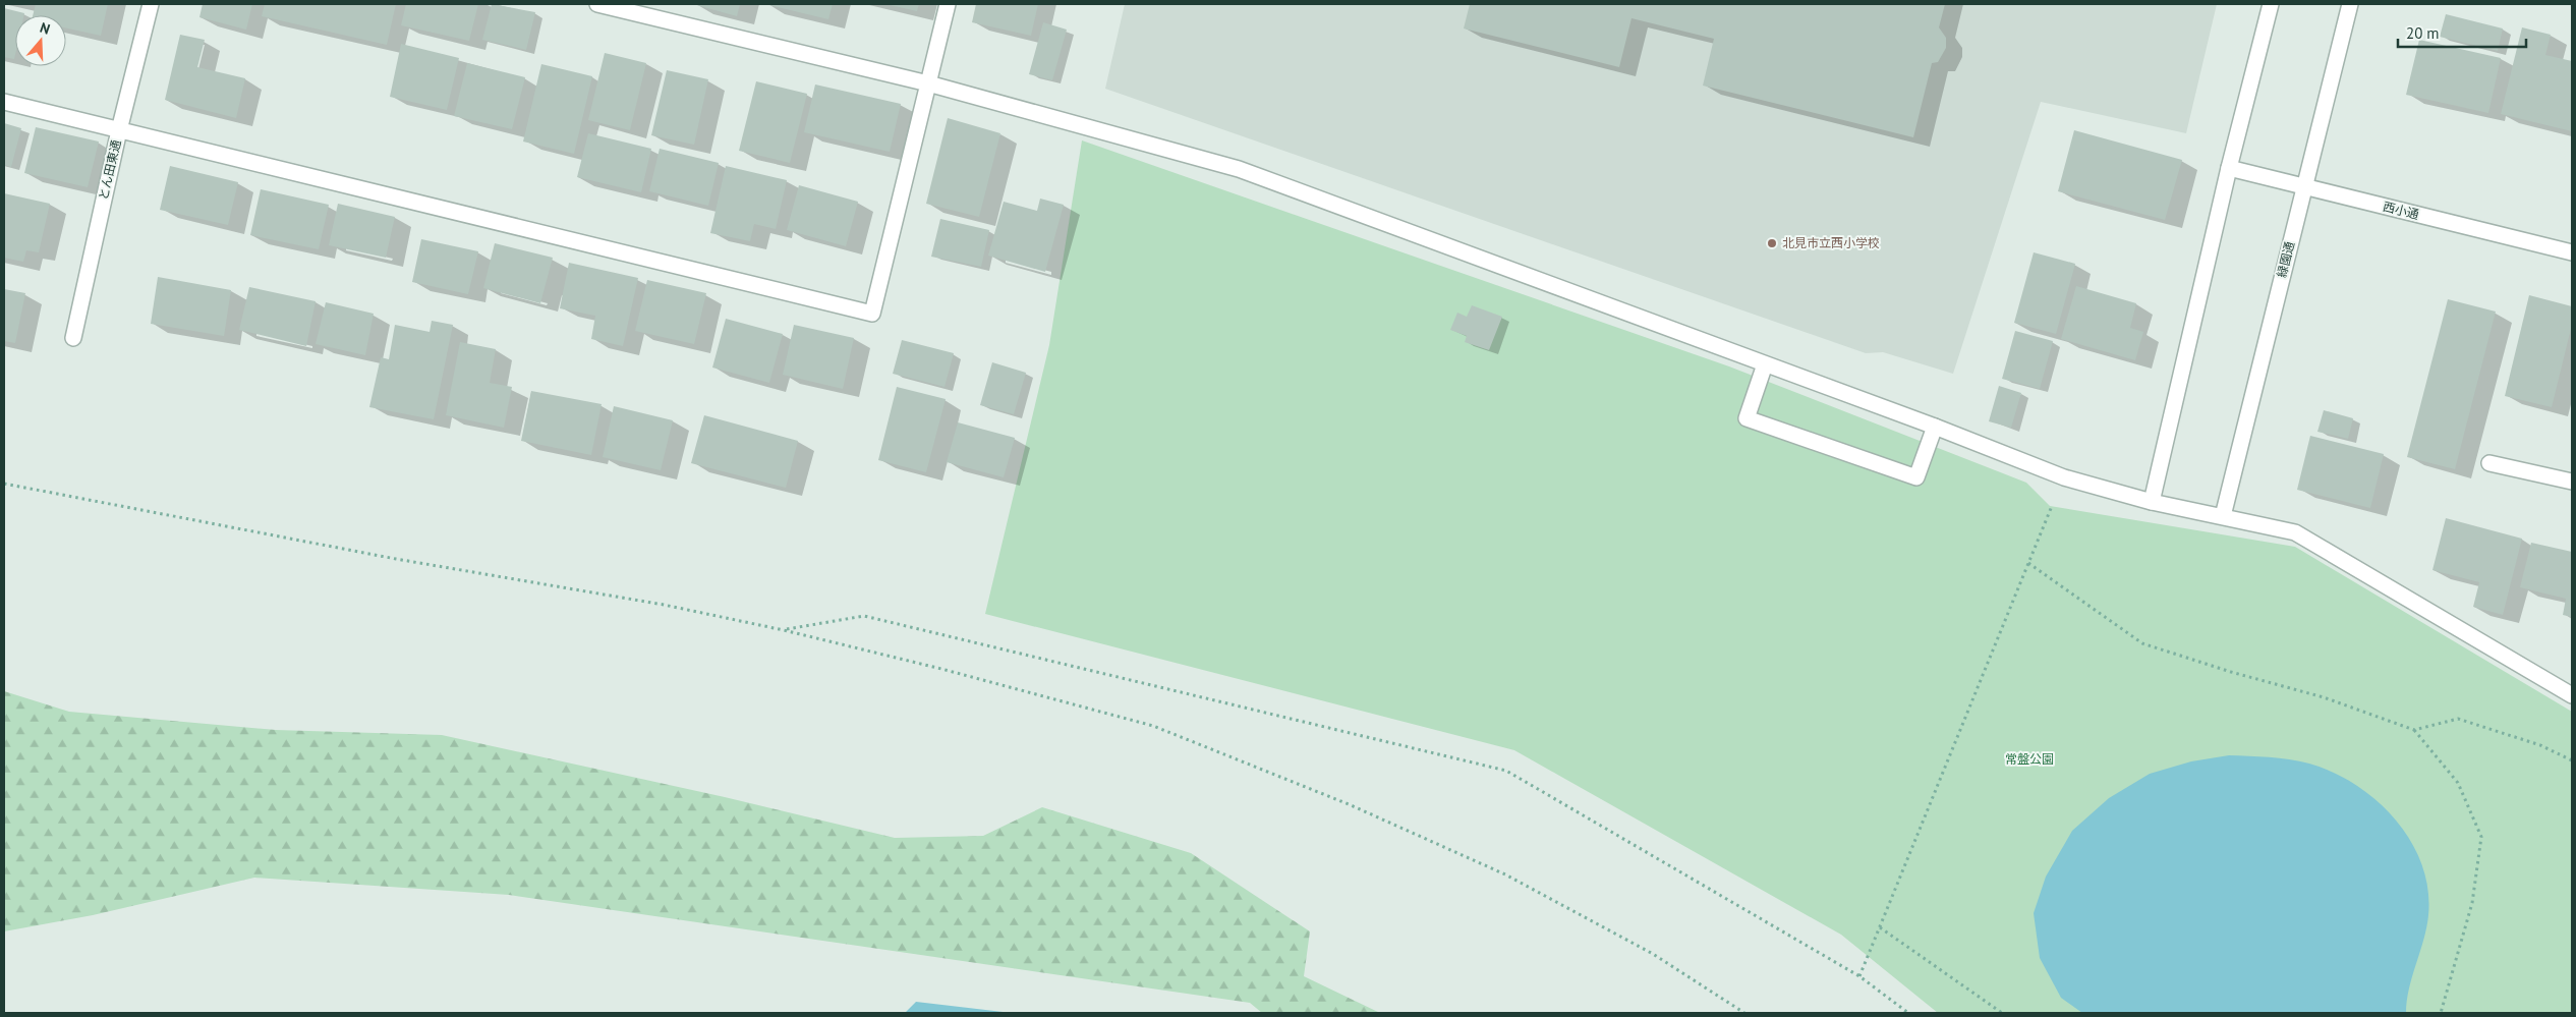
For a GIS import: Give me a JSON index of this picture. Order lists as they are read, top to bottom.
{
  "streets": {
    "street": ["とん田東通", "西小通", "緑園通"]
  },
  "crossings": [
    ["西小通", "緑園通"]
  ],
  "parks": ["常盤公園"],
  "places": ["北見市立西小学校"],
  "scale_bar": "20 m",
  "north": "top"
}
